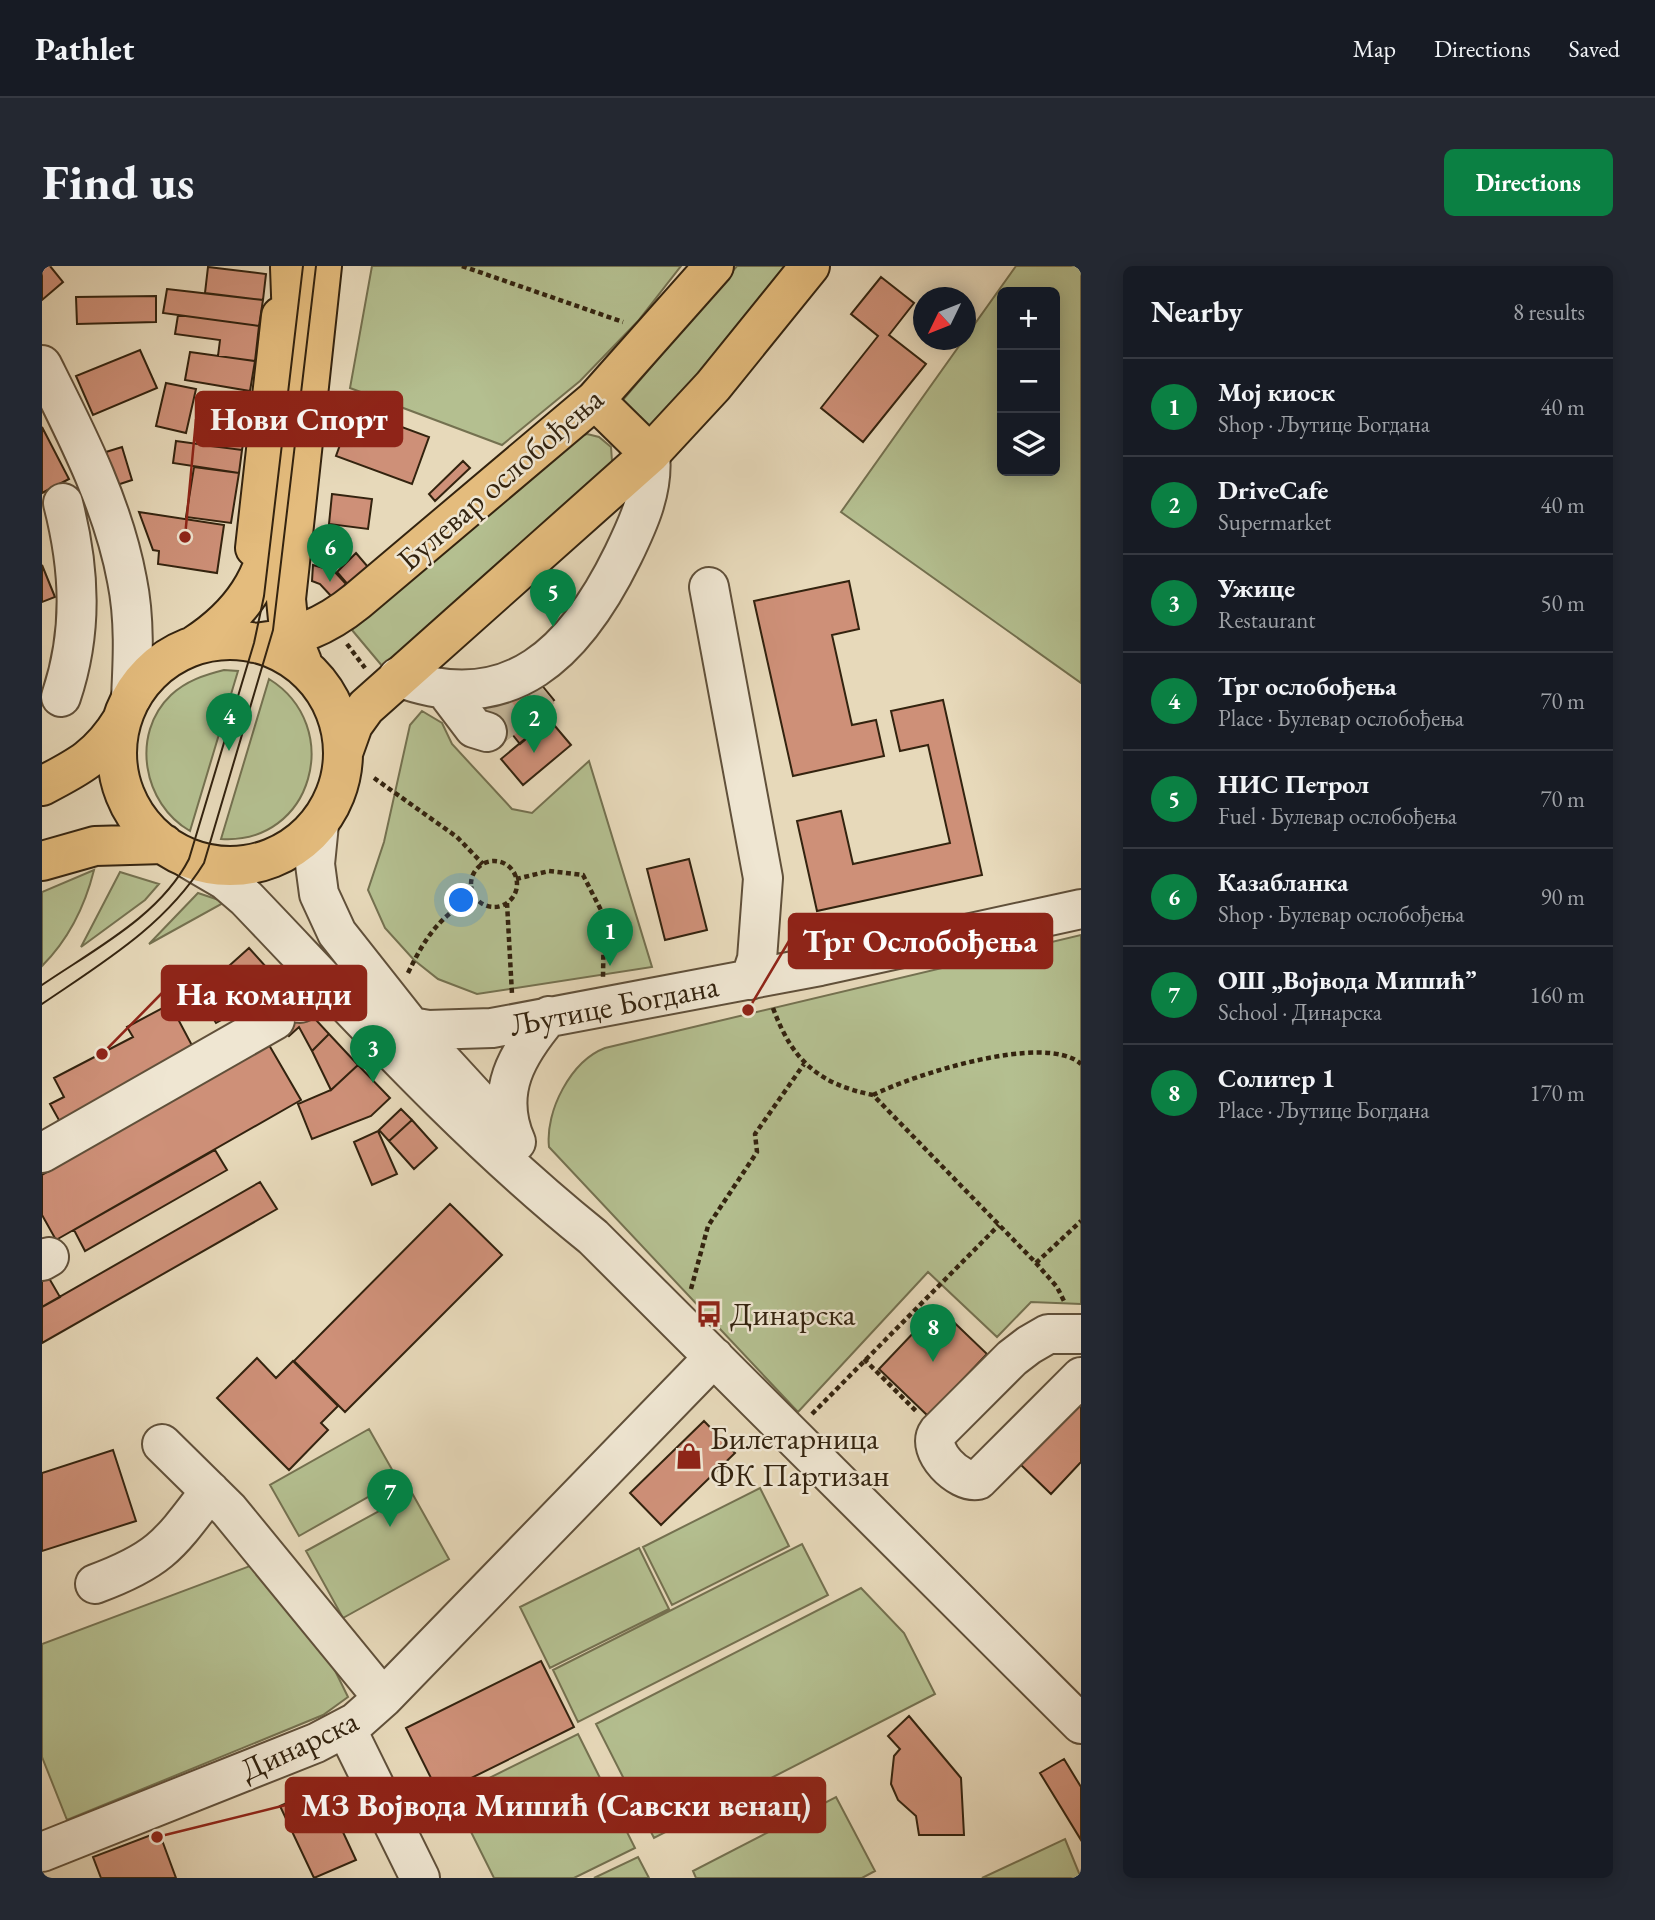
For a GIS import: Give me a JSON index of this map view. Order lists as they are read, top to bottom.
{
  "streets": {
    "main road": ["Булевар ослобођења"],
    "street": ["Љутице Богдана", "Динарска"]
  },
  "places": {
    "other": [
      "Нови Спорт",
      "Трг Ослобођења",
      "На команди",
      "МЗ Војвода Мишић (Савски венац)"
    ],
    "bus stop": ["Динарска"],
    "shop": ["Билетарница ФК Партизан"]
  },
  "north": "bottom left",
  "page": {
    "header": "Pathlet",
    "nav": ["Map", "Directions", "Saved"],
    "buttons": "Directions",
    "title": "Find us",
    "heading": ["Nearby", "8 results"],
    "map_buttons": ["+", "−"],
    "list": [
      {
        "mark": "1",
        "name": "Мој киоск",
        "note": "Shop · Љутице Богдана",
        "value": "40 m"
      },
      {
        "mark": "2",
        "name": "DriveCafe",
        "note": "Supermarket",
        "value": "40 m"
      },
      {
        "mark": "3",
        "name": "Ужице",
        "note": "Restaurant",
        "value": "50 m"
      },
      {
        "mark": "4",
        "name": "Трг ослобођења",
        "note": "Place · Булевар ослобођења",
        "value": "70 m"
      },
      {
        "mark": "5",
        "name": "НИС Петрол",
        "note": "Fuel · Булевар ослобођења",
        "value": "70 m"
      },
      {
        "mark": "6",
        "name": "Казабланка",
        "note": "Shop · Булевар ослобођења",
        "value": "90 m"
      },
      {
        "mark": "7",
        "name": "ОШ „Војвода Мишић”",
        "note": "School · Динарска",
        "value": "160 m"
      },
      {
        "mark": "8",
        "name": "Солитер 1",
        "note": "Place · Љутице Богдана",
        "value": "170 m"
      }
    ],
    "pins": [
      "6",
      "5",
      "4",
      "2",
      "1",
      "3",
      "8",
      "7"
    ]
  }
}
